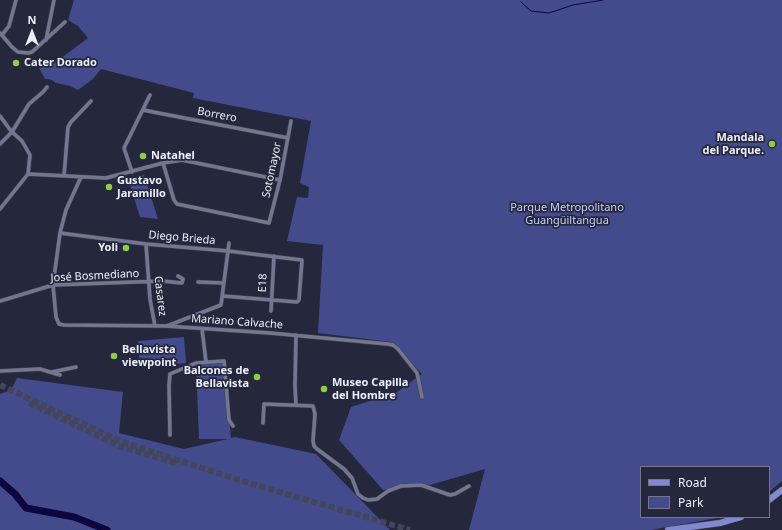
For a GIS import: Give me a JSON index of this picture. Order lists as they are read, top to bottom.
{
  "streets": {
    "street": [
      "Borrero",
      "Sotomayor",
      "Diego Brieda",
      "José Bosmediano",
      "E18",
      "Casarez",
      "Mariano Calvache"
    ]
  },
  "crossings": [
    ["Borrero", "Sotomayor"],
    ["Diego Brieda", "E18"],
    ["Diego Brieda", "Casarez"],
    ["José Bosmediano", "Casarez"],
    ["José Bosmediano", "Mariano Calvache"],
    ["Casarez", "Mariano Calvache"]
  ],
  "parks": ["Parque Metropolitano Guangüiltangua"],
  "places": [
    "Cater Dorado",
    "Mandala del Parque.",
    "Natahel",
    "Gustavo Jaramillo",
    "Yoli",
    "Bellavista viewpoint",
    "Balcones de Bellavista",
    "Museo Capilla del Hombre"
  ],
  "legend": ["Road", "Park"],
  "north": "top"
}
